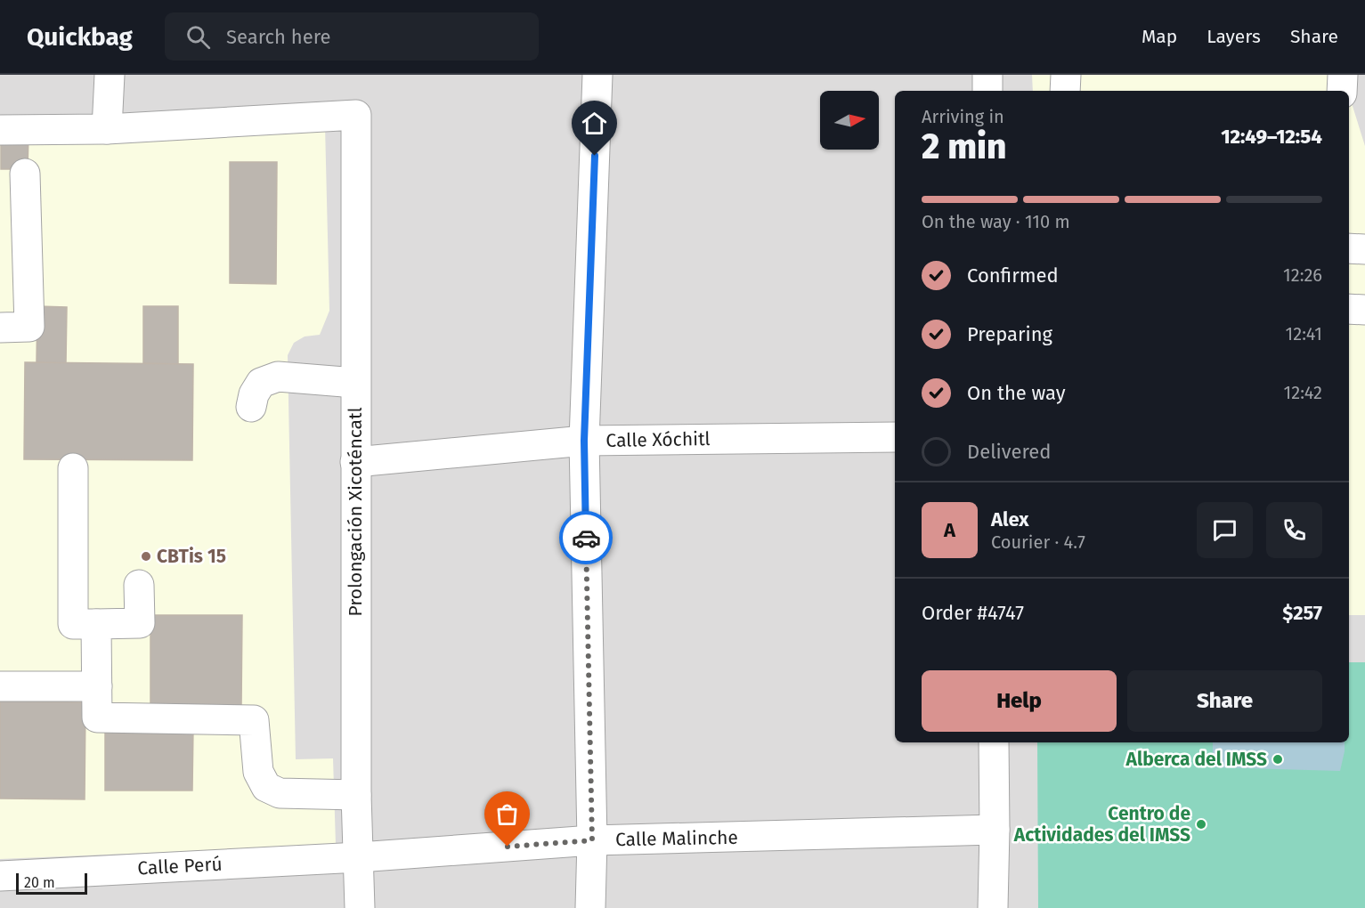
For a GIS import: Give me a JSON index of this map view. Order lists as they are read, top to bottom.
{
  "streets": {
    "street": [
      "Calle Xóchitl",
      "Prolongación Xicoténcatl",
      "Calle Malinche",
      "Calle Perú"
    ]
  },
  "crossings": [
    ["Calle Xóchitl", "Prolongación Xicoténcatl"],
    ["Prolongación Xicoténcatl", "Calle Malinche"],
    ["Prolongación Xicoténcatl", "Calle Perú"],
    ["Calle Malinche", "Calle Perú"]
  ],
  "places": ["CBTis 15", "Alberca del IMSS", "Centro de Actividades del IMSS"],
  "scale_bar": "20 m",
  "north": "right",
  "page": {
    "header": "Quickbag",
    "search": "Search here",
    "nav": ["Map", "Layers", "Share"],
    "heading": ["2 min", "Arriving in", "12:49–12:54"],
    "panel": [
      "Alex",
      "Courier · 4.7",
      "Order #4747",
      "$257"
    ],
    "bar": "On the way · 110 m",
    "list": [
      ["Confirmed", "12:26"],
      ["Preparing", "12:41"],
      ["On the way", "12:42"],
      "Delivered"
    ],
    "round": "A",
    "buttons": ["Help", "Share"],
    "scale": "20 m"
  }
}
